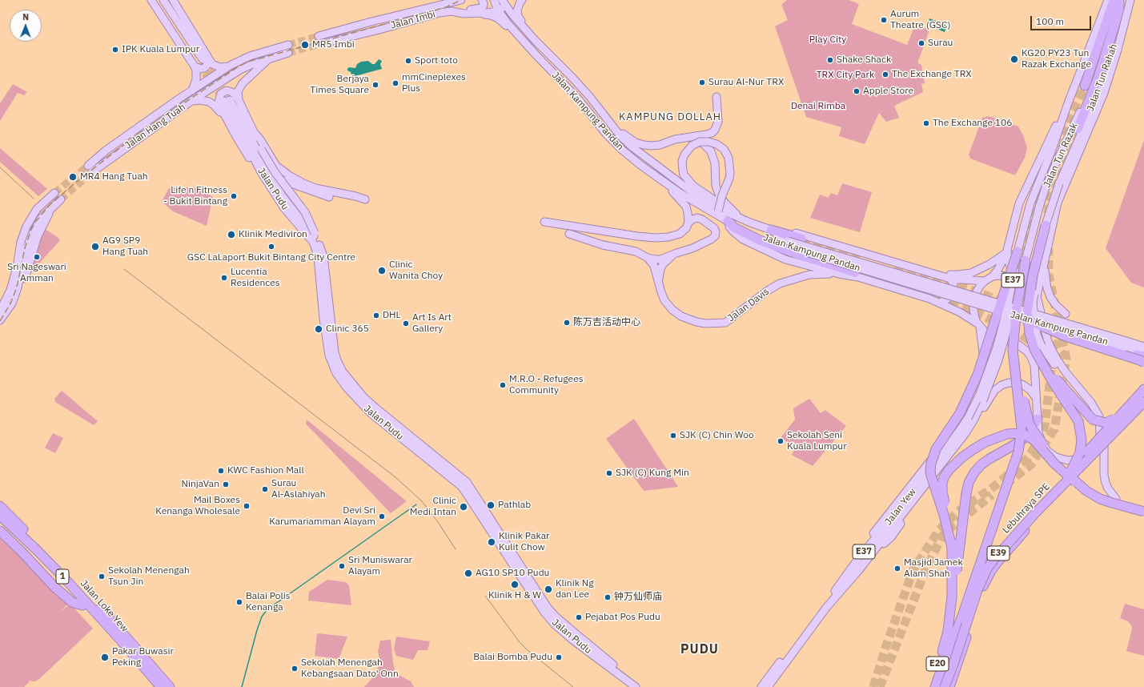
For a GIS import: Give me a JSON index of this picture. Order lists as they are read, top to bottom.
{
  "streets": {
    "highway": [
      "Lebuhraya SPE",
      "E39",
      "1",
      "Jalan Loke Yew",
      "E20"
    ],
    "main road": [
      "Jalan Imbi",
      "Jalan Tun Rahah",
      "Jalan Kampung Pandan",
      "Jalan Hang Tuah",
      "Jalan Tun Razak",
      "Jalan Pudu",
      "E37",
      "Jalan Davis",
      "Jalan Yew"
    ]
  },
  "crossings": [
    ["Jalan Imbi", "Jalan Kampung Pandan"],
    ["Jalan Tun Razak", "Jalan Yew"]
  ],
  "districts": ["KAMPUNG DOLLAH", "PUDU"],
  "parks": ["Play City", "TRX City Park", "Denai Rimba"],
  "places": [
    "Aurum Theatre (GSC)",
    "Surau",
    "MR5 Imbi",
    "IPK Kuala Lumpur",
    "KG20 PY23 Tun Razak Exchange",
    "Shake Shack",
    "Sport toto",
    "The Exchange TRX",
    "Surau Al-Nur TRX",
    "mmCineplexes Plus",
    "Berjaya Times Square",
    "Apple Store",
    "The Exchange 106",
    "MR4 Hang Tuah",
    "Life n Fitness - Bukit Bintang",
    "Klinik Mediviron",
    "AG9 SP9 Hang Tuah",
    "GSC LaLaport Bukit Bintang City Centre",
    "Sri Nageswari Amman",
    "Clinic Wanita Choy",
    "Lucentia Residences",
    "DHL",
    "陈万吉活动中心",
    "Art Is Art Gallery",
    "Clinic 365",
    "M.R.O - Refugees Community",
    "SJK (C) Chin Woo",
    "Sekolah Seni Kuala Lumpur",
    "KWC Fashion Mall",
    "SJK (C) Kung Min",
    "NinjaVan",
    "Surau Al-Aslahiyah",
    "Pathlab",
    "Mail Boxes Kenanga Wholesale",
    "Clinic Medi Intan",
    "Devi Sri Karumariamman Alayam",
    "Klinik Pakar Kulit Chow",
    "Sri Muniswarar Alayam",
    "Masjid Jamek Alam Shah",
    "AG10 SP10 Pudu",
    "Sekolah Menengah Tsun Jin",
    "Klinik H & W",
    "Klinik Ng dan Lee",
    "钟万仙师庙",
    "Balai Polis Kenanga",
    "Pejabat Pos Pudu",
    "Pakar Buwasir Peking",
    "Balai Bomba Pudu",
    "Sekolah Menengah Kebangsaan Dato' Onn"
  ],
  "scale_bar": "100 m",
  "north": "top"
}
